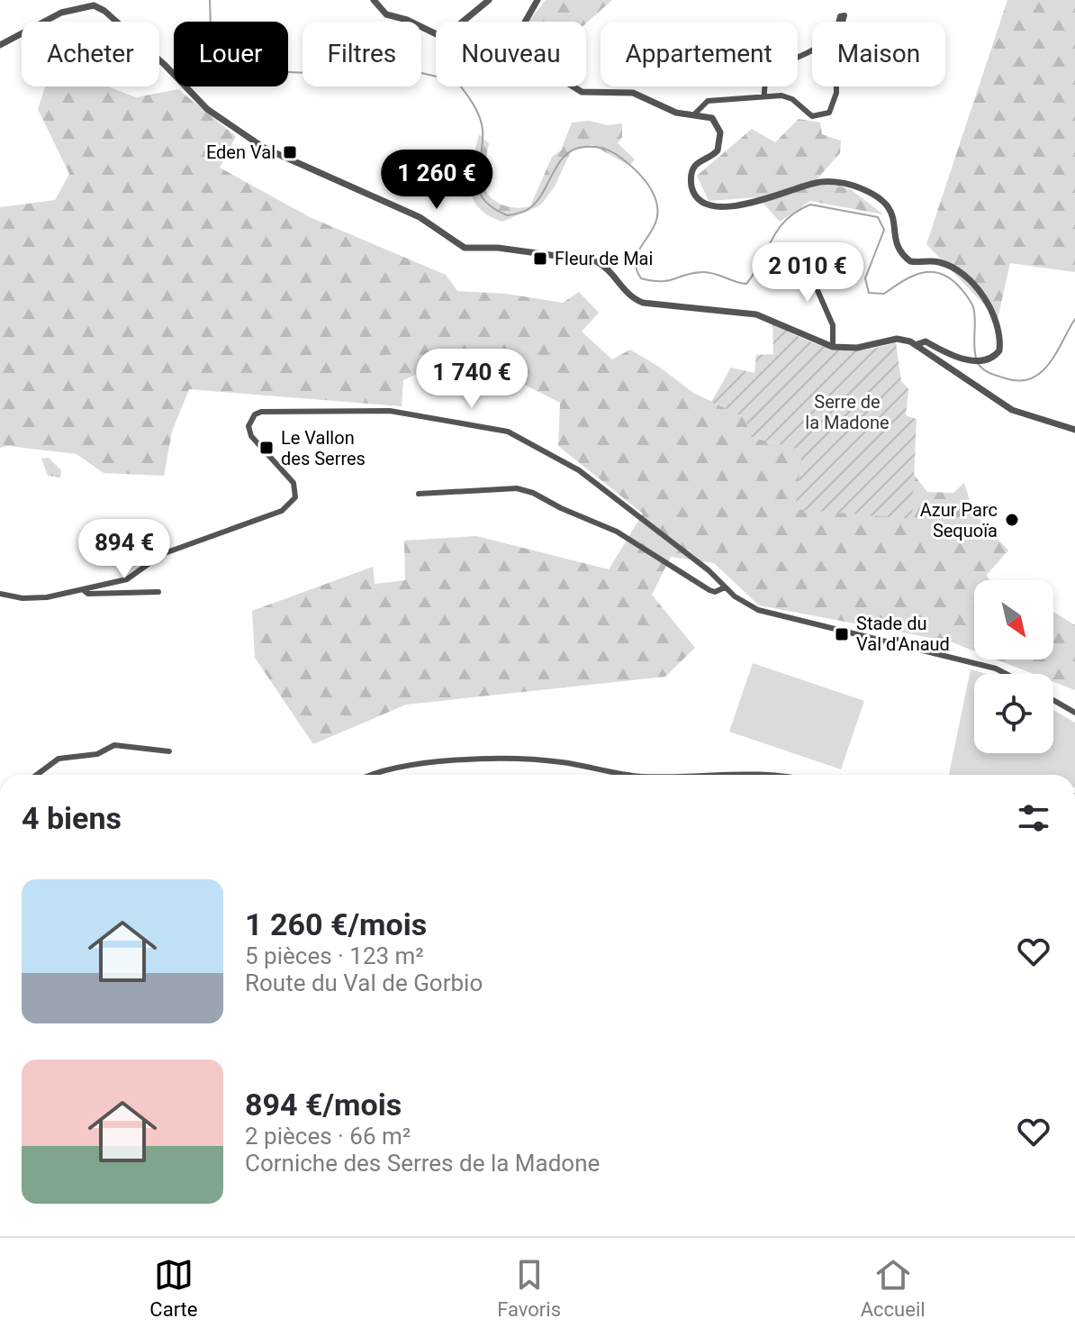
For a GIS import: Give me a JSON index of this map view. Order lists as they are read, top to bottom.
{
  "parks": ["Serre de la Madone"],
  "places": {
    "transit": [
      "Eden Val",
      "Fleur de Mai",
      "Le Vallon des Serres",
      "Stade du Val d'Anaud"
    ],
    "other": ["Azur Parc Sequoïa"]
  },
  "north": "bottom right",
  "page": {
    "chip": [
      "Acheter",
      "Louer",
      "Filtres",
      "Nouveau",
      "Appartement",
      "Maison"
    ],
    "price": [
      "1 260 €",
      "2 010 €",
      "1 740 €",
      "894 €"
    ],
    "heading": "4 biens",
    "list": [
      {
        "name": "1 260 €/mois",
        "note": "5 pièces · 123 m² · Route du Val de Gorbio"
      },
      {
        "name": "894 €/mois",
        "note": "2 pièces · 66 m² · Corniche des Serres de la Madone"
      }
    ],
    "tabs": ["Carte", "Favoris", "Accueil"]
  }
}
